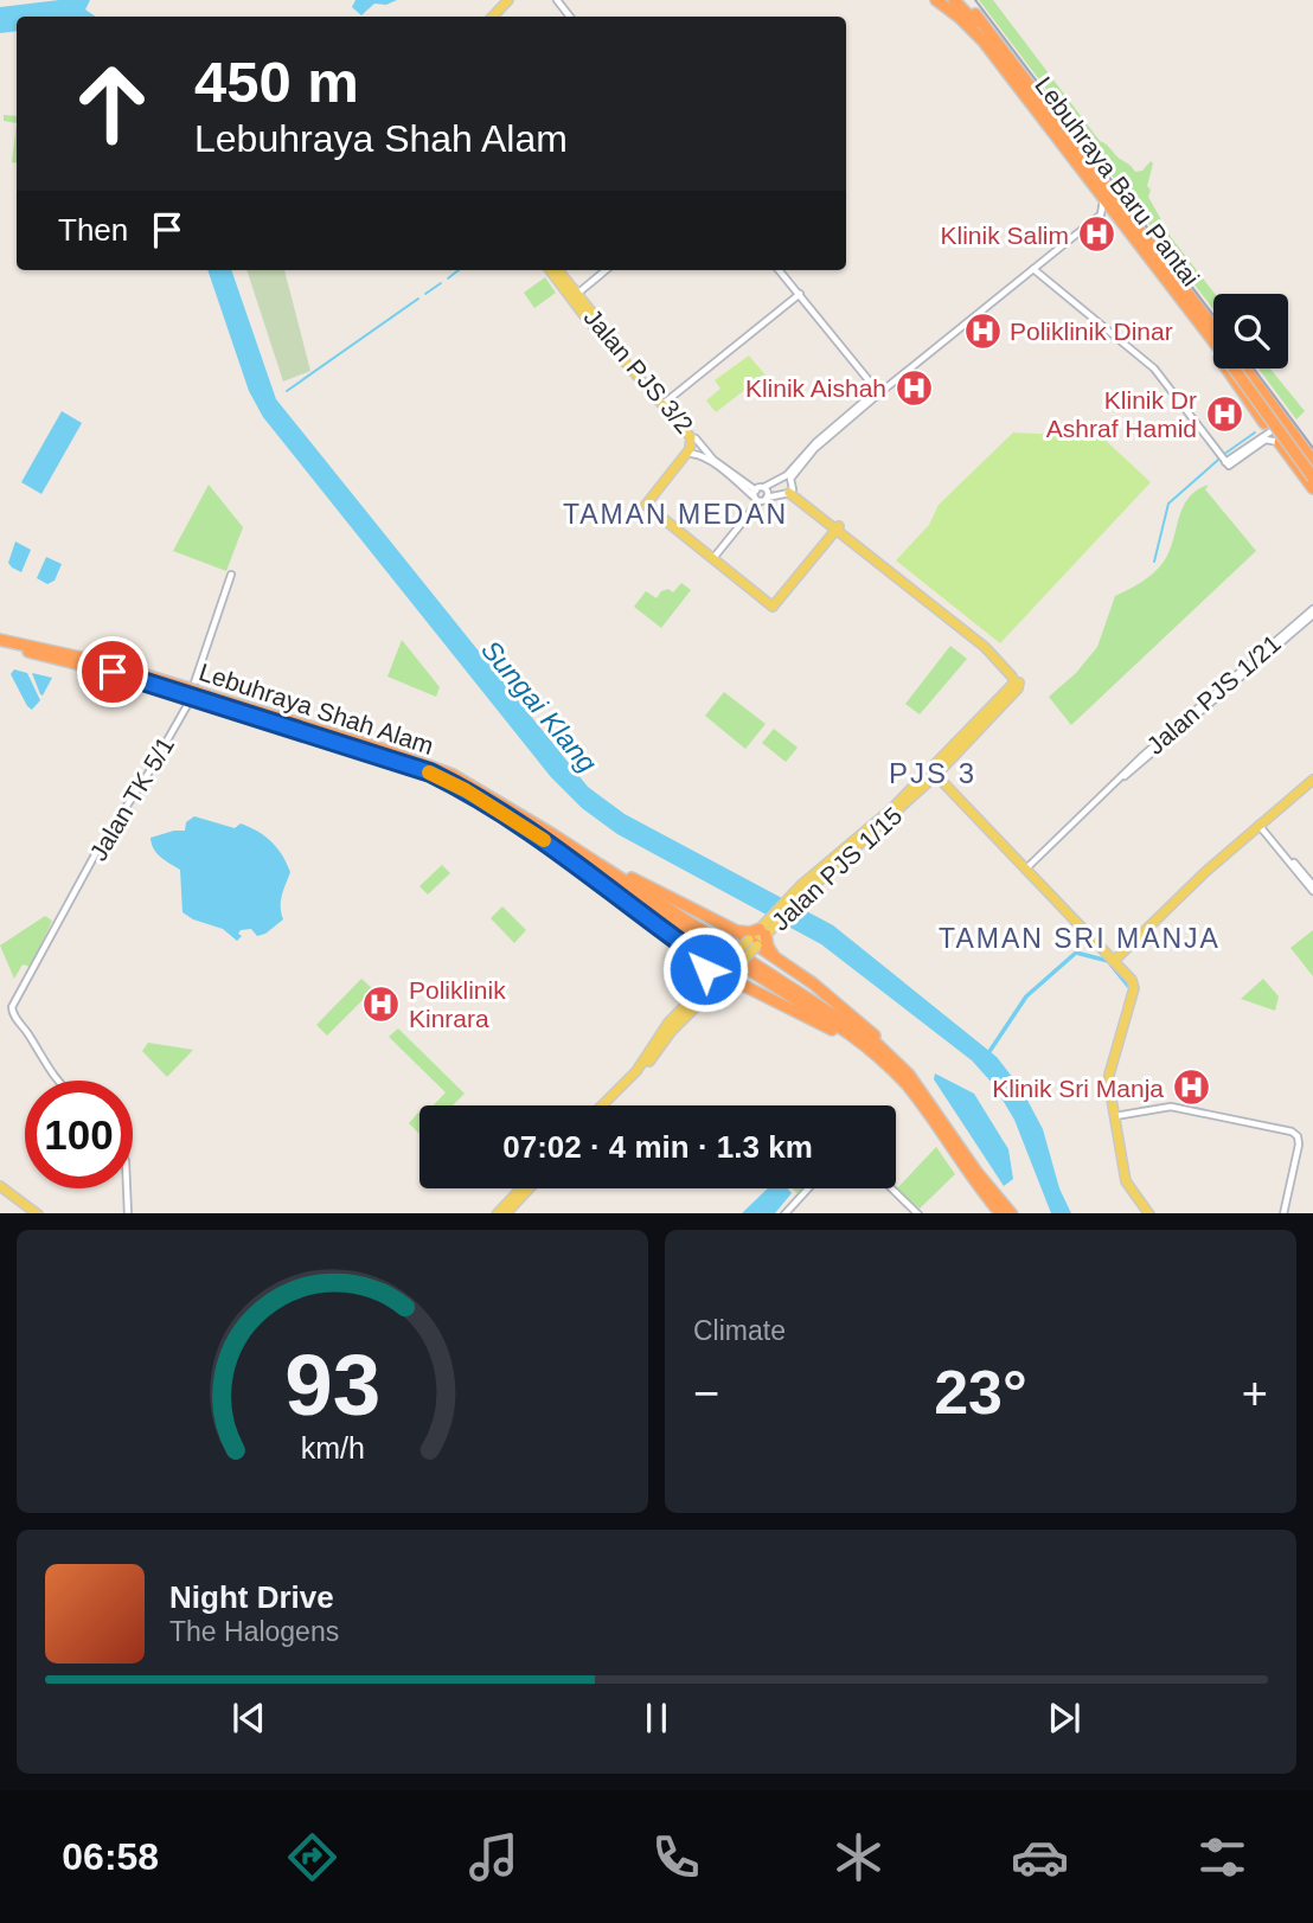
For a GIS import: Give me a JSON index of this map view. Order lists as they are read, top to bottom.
{
  "streets": {
    "highway": ["Lebuhraya Baru Pantai", "Lebuhraya Shah Alam"],
    "main road": ["Jalan PJS 3/2", "Jalan PJS 1/15"],
    "street": ["Jalan PJS 1/21", "Jalan TK 5/1"]
  },
  "districts": ["TAMAN MEDAN", "PJS 3", "TAMAN SRI MANJA"],
  "water": ["Sungai Klang"],
  "places": {
    "hospital": [
      "Klinik Salim",
      "Poliklinik Dinar",
      "Klinik Aishah",
      "Klinik Dr Ashraf Hamid",
      "Poliklinik Kinrara",
      "Klinik Sri Manja"
    ]
  },
  "page": {
    "turn": ["450 m", "Lebuhraya Shah Alam"],
    "then": "Then",
    "limit": "100",
    "trip": "07:02 · 4 min · 1.3 km",
    "tile": "Climate",
    "heat": ["−", "23°", "+"],
    "song": ["Night Drive", "The Halogens"],
    "tabs": "06:58",
    "gauge": ["93", "km/h"]
  }
}
